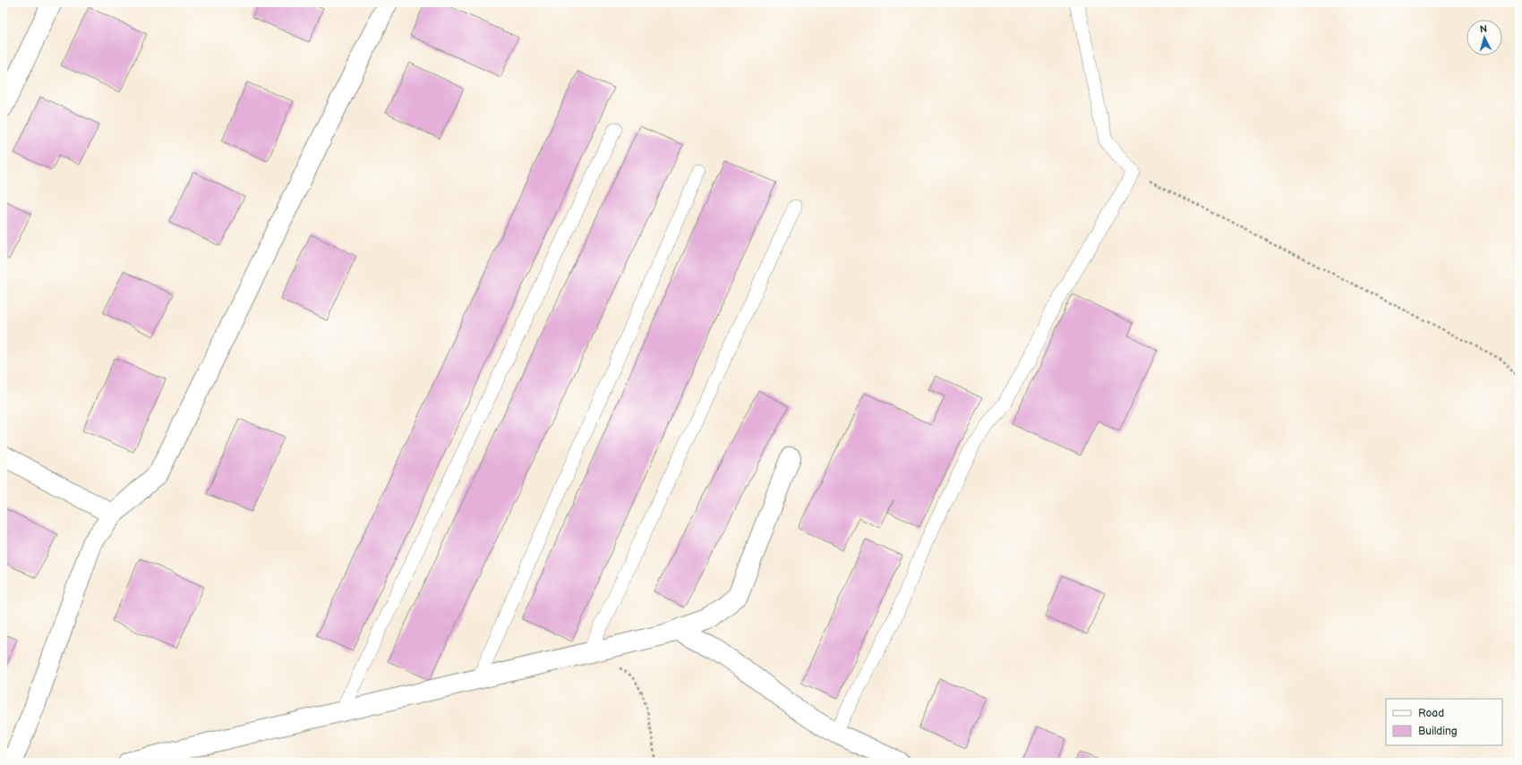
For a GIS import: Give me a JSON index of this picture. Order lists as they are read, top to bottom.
{
  "legend": ["Road", "Building"],
  "north": "top"
}
